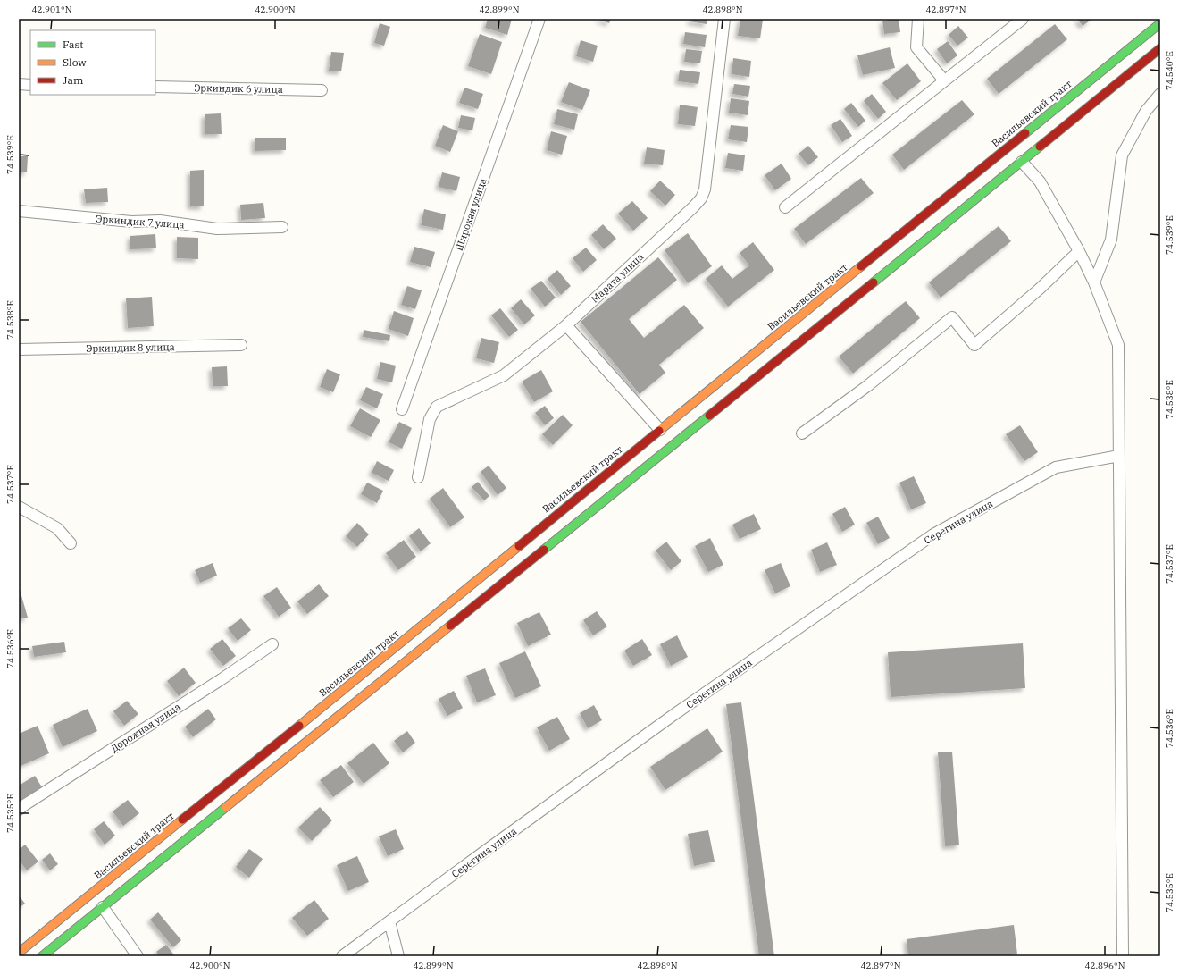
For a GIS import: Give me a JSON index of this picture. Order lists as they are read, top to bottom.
{
  "streets": {
    "main road": ["Васильевский тракт"],
    "street": [
      "Эркиндик 6 улица",
      "Широкая улица",
      "Эркиндик 7 улица",
      "Марата улица",
      "Эркиндик 8 улица",
      "Серегина улица",
      "Дорожная улица"
    ]
  },
  "legend": ["Fast", "Slow", "Jam"],
  "coordinates": [
    "42.901°N",
    "42.900°N",
    "42.899°N",
    "42.898°N",
    "42.897°N",
    "74.540°E",
    "74.539°E",
    "74.538°E",
    "74.537°E",
    "74.536°E",
    "74.535°E",
    "42.896°N"
  ]
}
